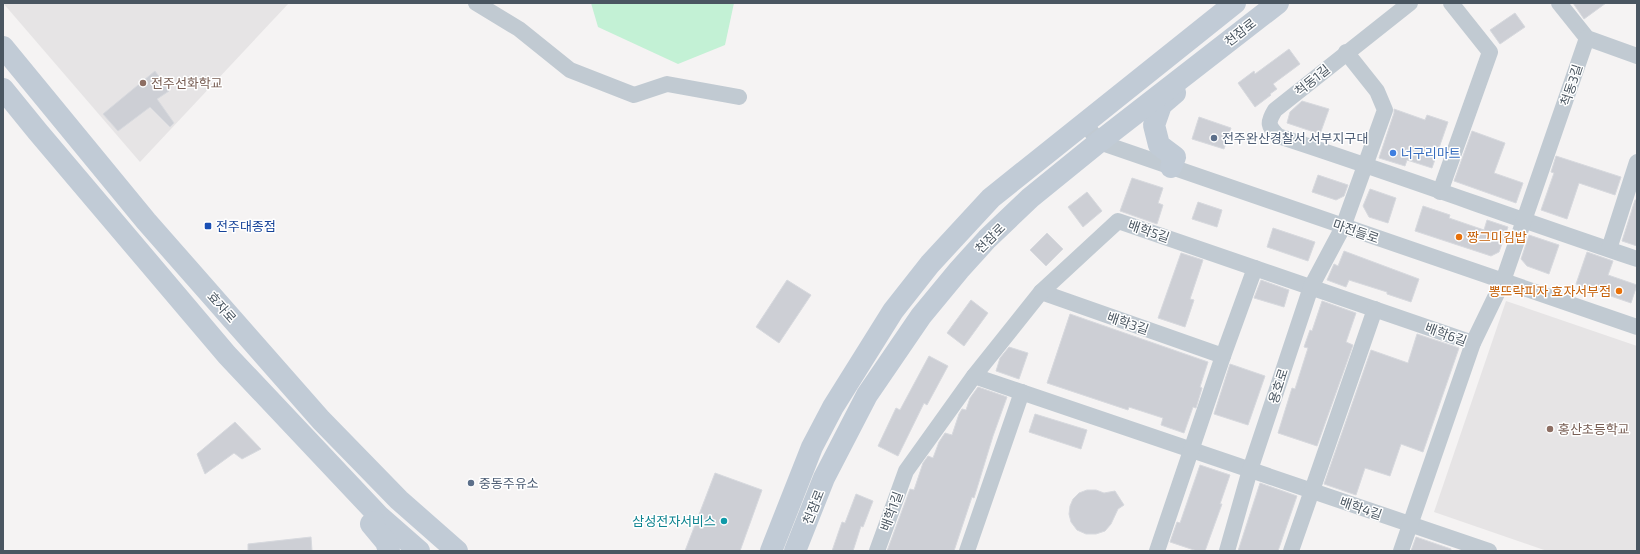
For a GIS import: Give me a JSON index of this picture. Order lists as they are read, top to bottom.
{
  "streets": {
    "street": [
      "천잠로",
      "척동1길",
      "척동3길",
      "배학5길",
      "마전들로",
      "효자로",
      "배학3길",
      "배학6길",
      "용호로",
      "배학4길",
      "배학1길"
    ]
  },
  "crossings": [
    ["천잠로", "마전들로"],
    ["척동1길", "척동3길"],
    ["척동1길", "용호로"],
    ["배학5길", "배학3길"],
    ["배학5길", "배학6길"],
    ["배학5길", "용호로"],
    ["마전들로", "용호로"],
    ["배학6길", "용호로"],
    ["배학6길", "배학4길"],
    ["용호로", "배학4길"]
  ],
  "places": {
    "other": [
      "전주선화학교",
      "전주완산경찰서 서부지구대",
      "너구리마트",
      "짱그미김밥",
      "뽕뜨락피자 효자서부점",
      "홍산초등학교",
      "중동주유소",
      "삼성전자서비스"
    ],
    "transit": ["전주대종점"]
  }
}
